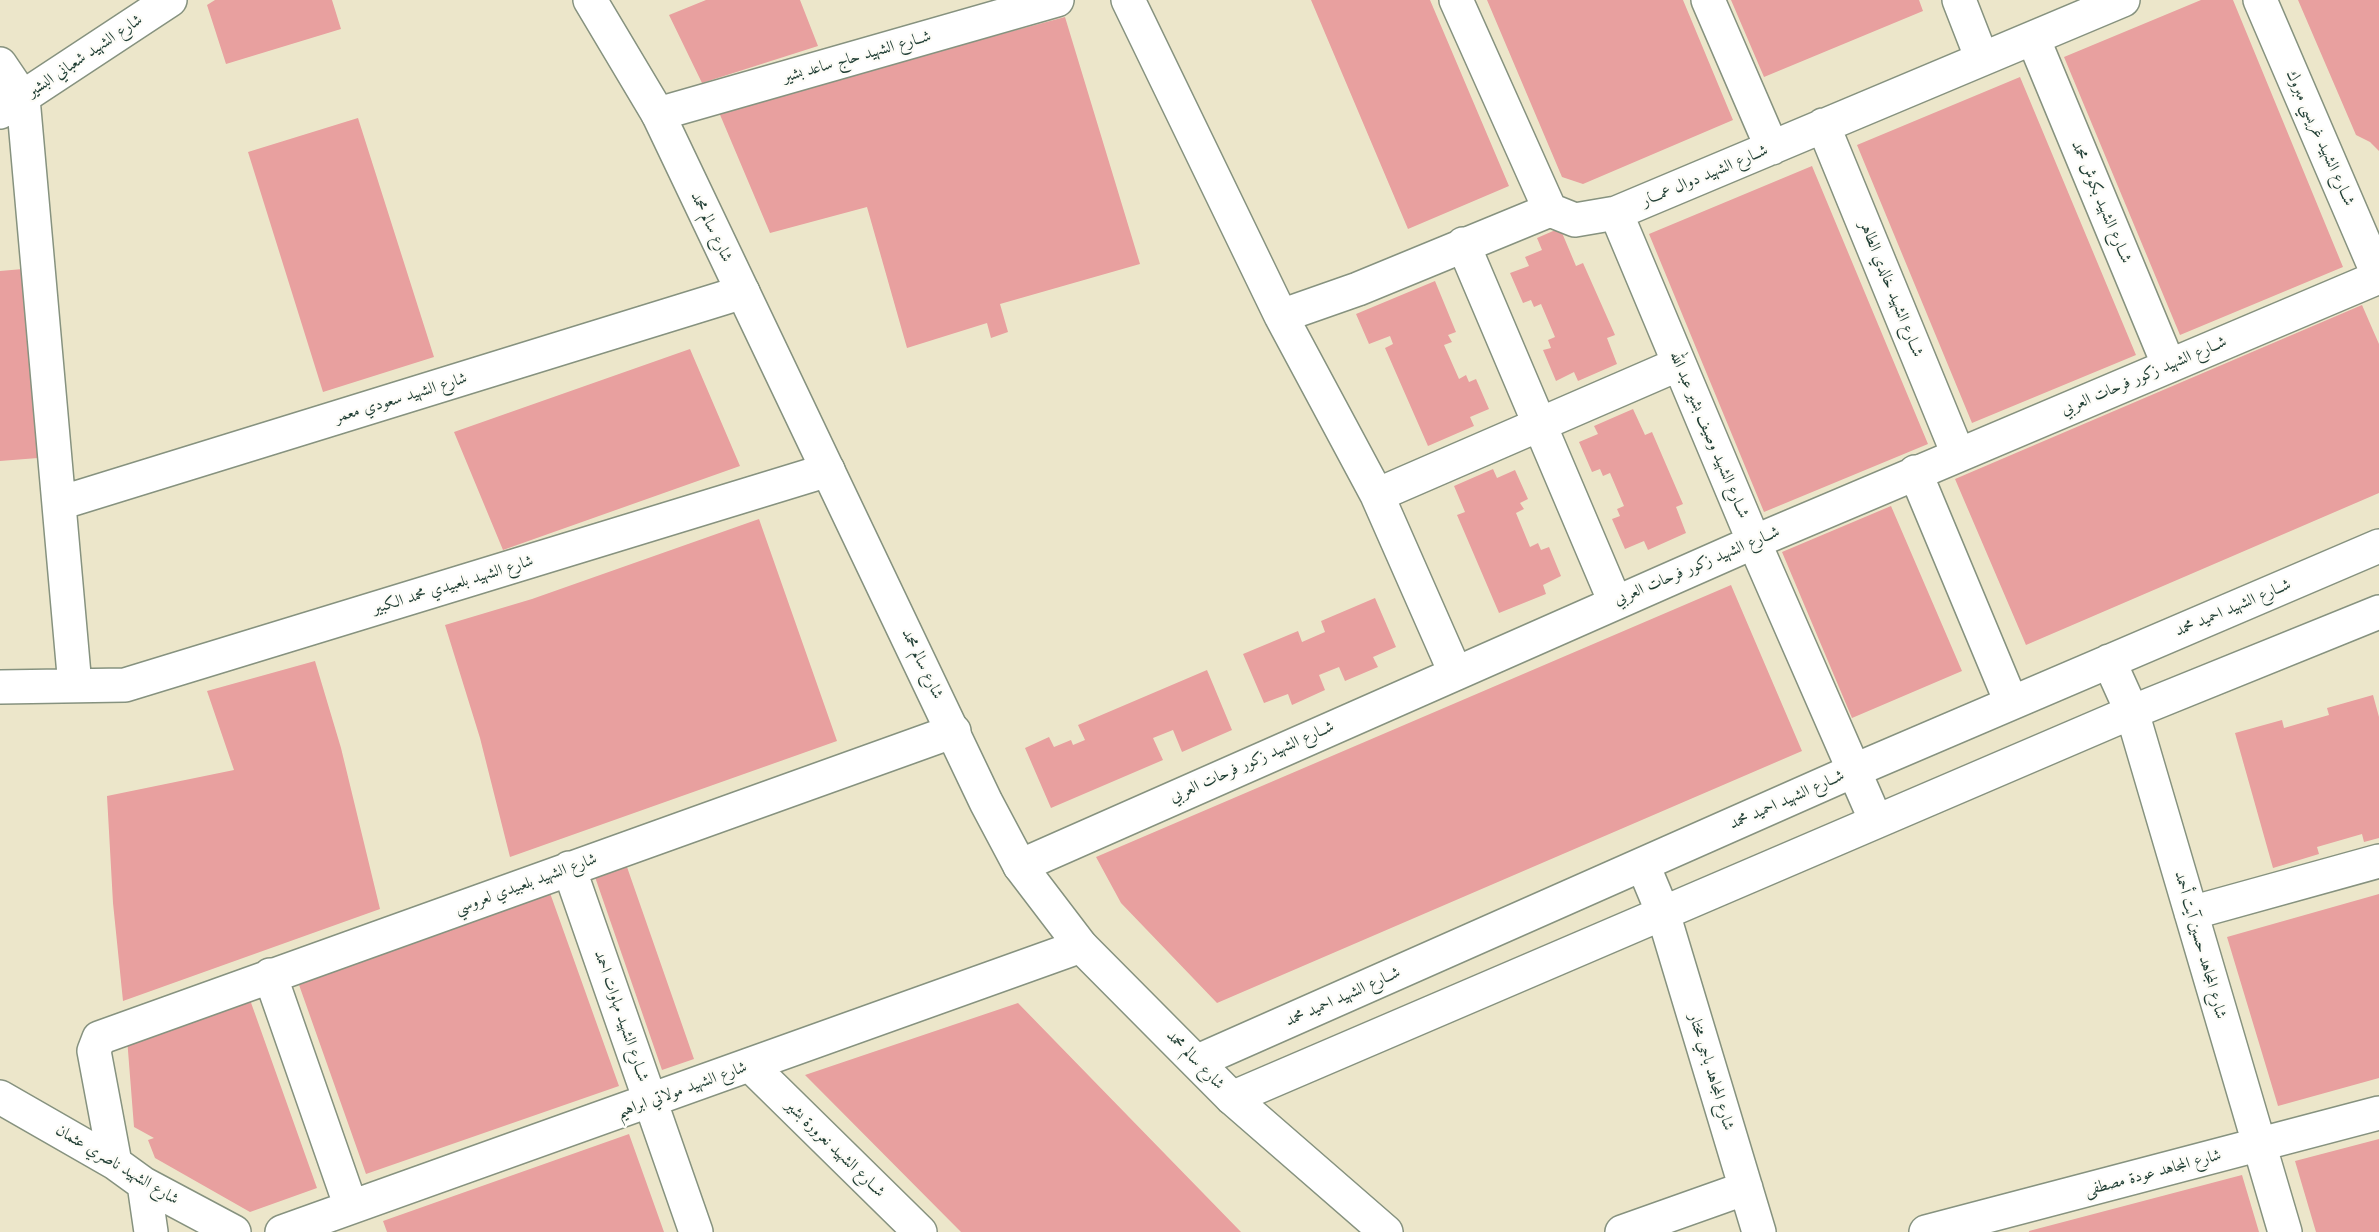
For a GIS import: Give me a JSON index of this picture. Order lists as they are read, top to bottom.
{
  "streets": {
    "street": [
      "شارع الشهيد شعباني البشير",
      "شــارع الشهيد حاج ساعد بشير",
      "شــارع الشهيد غريسي مبروك",
      "شــارع الشهيد دوال عمـــار",
      "شــارع الشهيد بكوش محمد",
      "شارع سالم محمد",
      "شــارع الشهيد خالدي الطاهر",
      "شــارع الشهيد زكور فرحات العربي",
      "شارع الشهيد سعودي معمر",
      "شــارع الشهيد وصيف بشير عبد الله",
      "شارع الشهيد بلعبيدي محمد الكبير",
      "شــارع الشهيد احميد محمد",
      "شارع الشهيد بلعبيدي لعروسي",
      "شارع المجاهد حسين آيت أحمد",
      "شــارع الشهيد مهاوات احمد",
      "شارع المجاهد باجي مختار",
      "شارع الشهيد مولاتي ابراهيم",
      "شــارع الشهيد نعرورة بشير",
      "شارع الشهيد ناصري عثمان",
      "شارع المجاهد عودة مصطفى"
    ]
  },
  "crossings": [
    ["شــارع الشهيد حاج ساعد بشير", "شارع سالم محمد"],
    ["شــارع الشهيد غريسي مبروك", "شــارع الشهيد زكور فرحات العربي"],
    ["شــارع الشهيد دوال عمـــار", "شــارع الشهيد بكوش محمد"],
    ["شــارع الشهيد دوال عمـــار", "شــارع الشهيد خالدي الطاهر"],
    ["شــارع الشهيد دوال عمـــار", "شــارع الشهيد وصيف بشير عبد الله"],
    ["شــارع الشهيد بكوش محمد", "شــارع الشهيد زكور فرحات العربي"],
    ["شارع سالم محمد", "شــارع الشهيد زكور فرحات العربي"],
    ["شارع سالم محمد", "شارع الشهيد سعودي معمر"],
    ["شارع سالم محمد", "شارع الشهيد بلعبيدي محمد الكبير"],
    ["شارع سالم محمد", "شــارع الشهيد احميد محمد"],
    ["شارع سالم محمد", "شارع الشهيد بلعبيدي لعروسي"],
    ["شارع سالم محمد", "شارع الشهيد مولاتي ابراهيم"],
    ["شــارع الشهيد خالدي الطاهر", "شــارع الشهيد زكور فرحات العربي"],
    ["شــارع الشهيد زكور فرحات العربي", "شــارع الشهيد وصيف بشير عبد الله"],
    ["شــارع الشهيد وصيف بشير عبد الله", "شــارع الشهيد احميد محمد"],
    ["شــارع الشهيد احميد محمد", "شارع المجاهد حسين آيت أحمد"],
    ["شــارع الشهيد احميد محمد", "شارع المجاهد باجي مختار"],
    ["شارع الشهيد بلعبيدي لعروسي", "شــارع الشهيد مهاوات احمد"],
    ["شارع الشهيد بلعبيدي لعروسي", "شارع الشهيد ناصري عثمان"],
    ["شارع المجاهد حسين آيت أحمد", "شارع المجاهد عودة مصطفى"],
    ["شــارع الشهيد مهاوات احمد", "شارع الشهيد مولاتي ابراهيم"],
    ["شارع الشهيد مولاتي ابراهيم", "شــارع الشهيد نعرورة بشير"]
  ]
}
